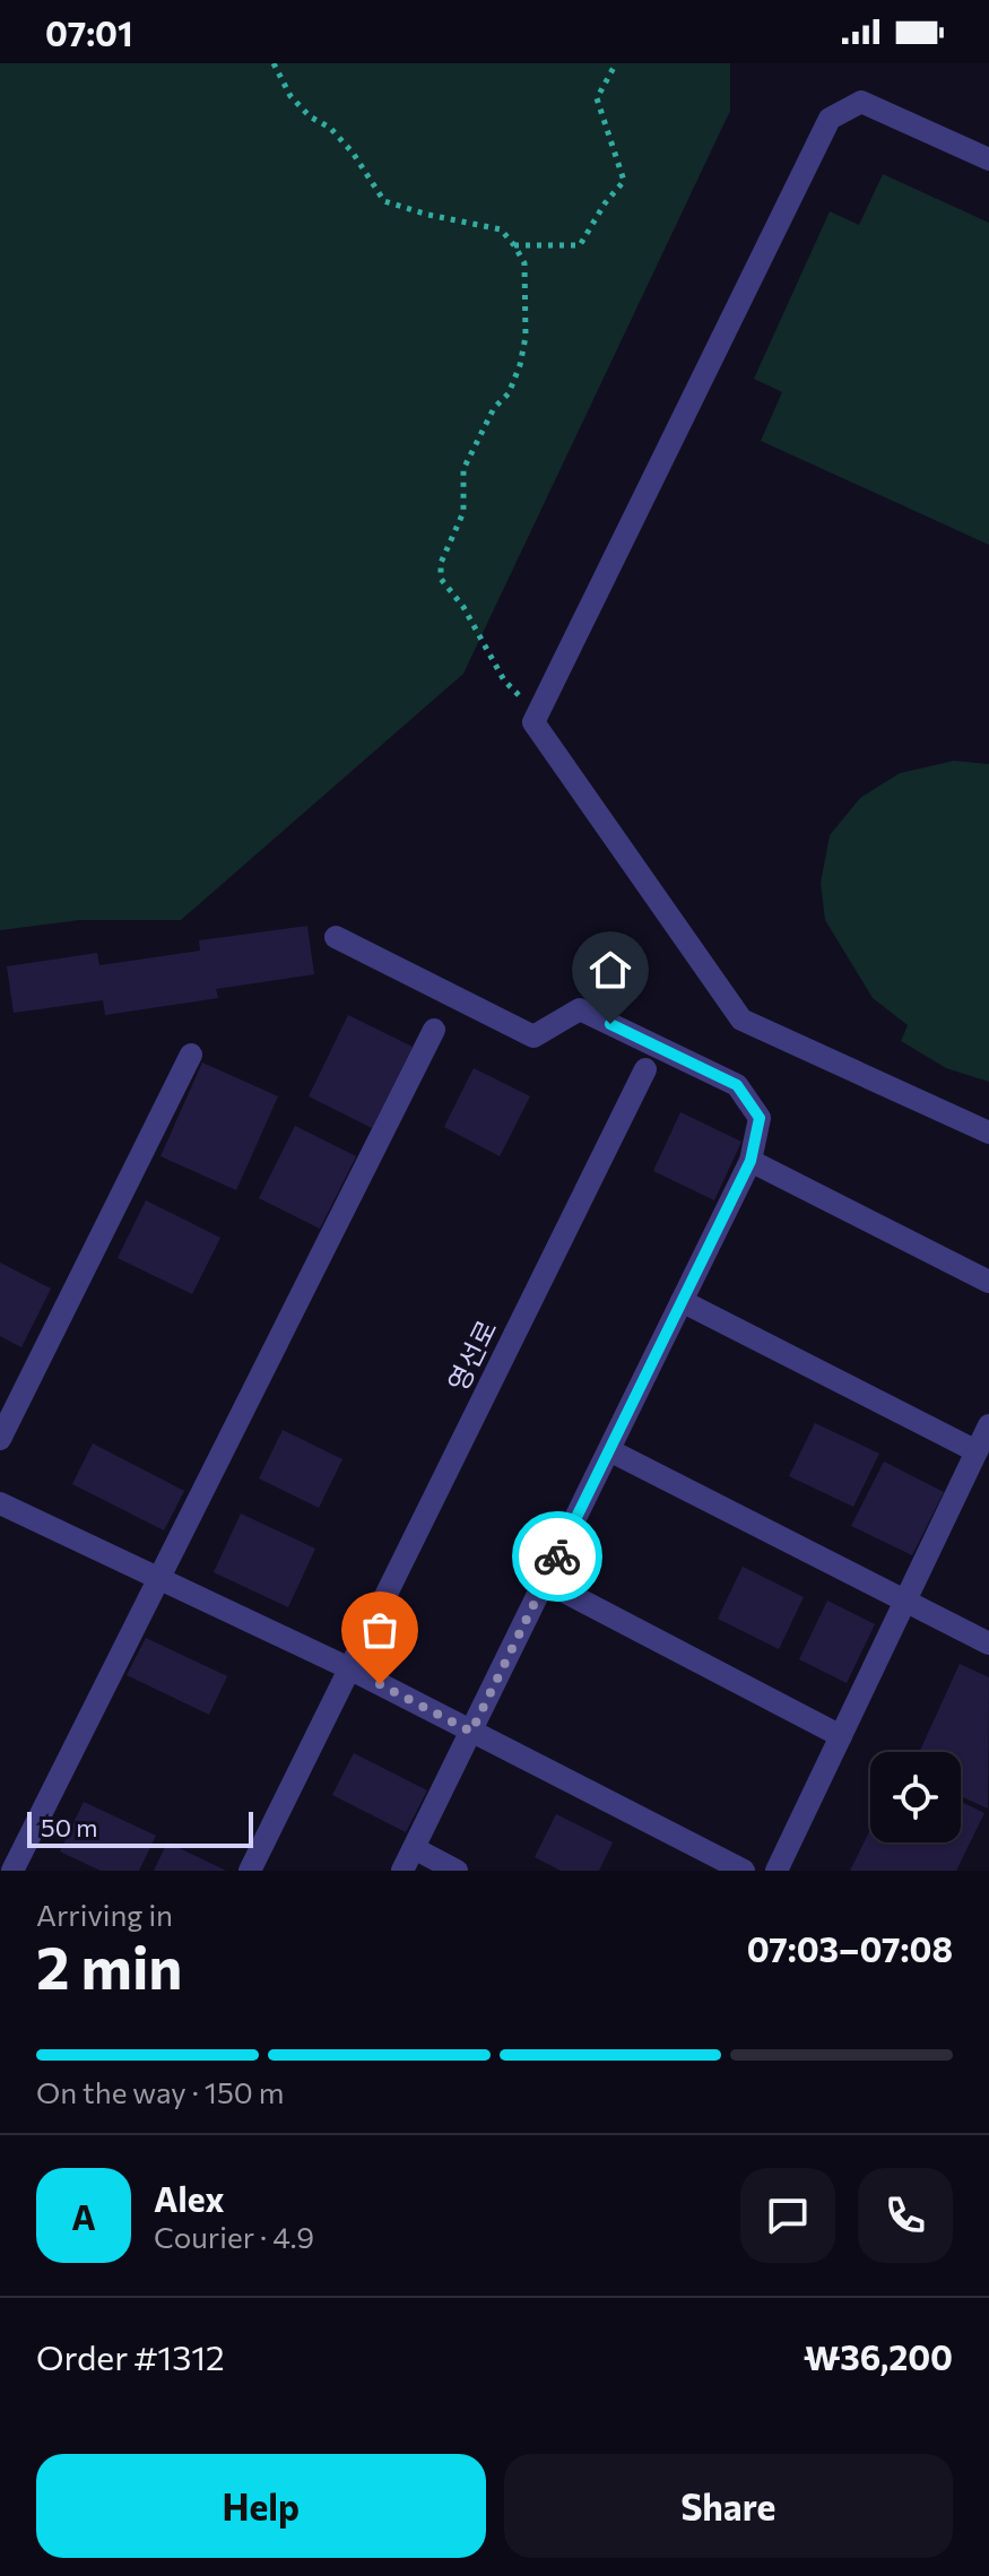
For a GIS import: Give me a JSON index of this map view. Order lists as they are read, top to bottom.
{
  "streets": {
    "street": ["영선로"]
  },
  "scale_bar": "50 m",
  "page": {
    "status": "07:01",
    "scale": "50 m",
    "heading": ["2 min", "Arriving in", "07:03–07:08"],
    "panel": [
      "Alex",
      "Courier · 4.9",
      "Order #1312",
      "₩36,200"
    ],
    "bar": "On the way · 150 m",
    "round": "A",
    "buttons": ["Help", "Share"]
  }
}
